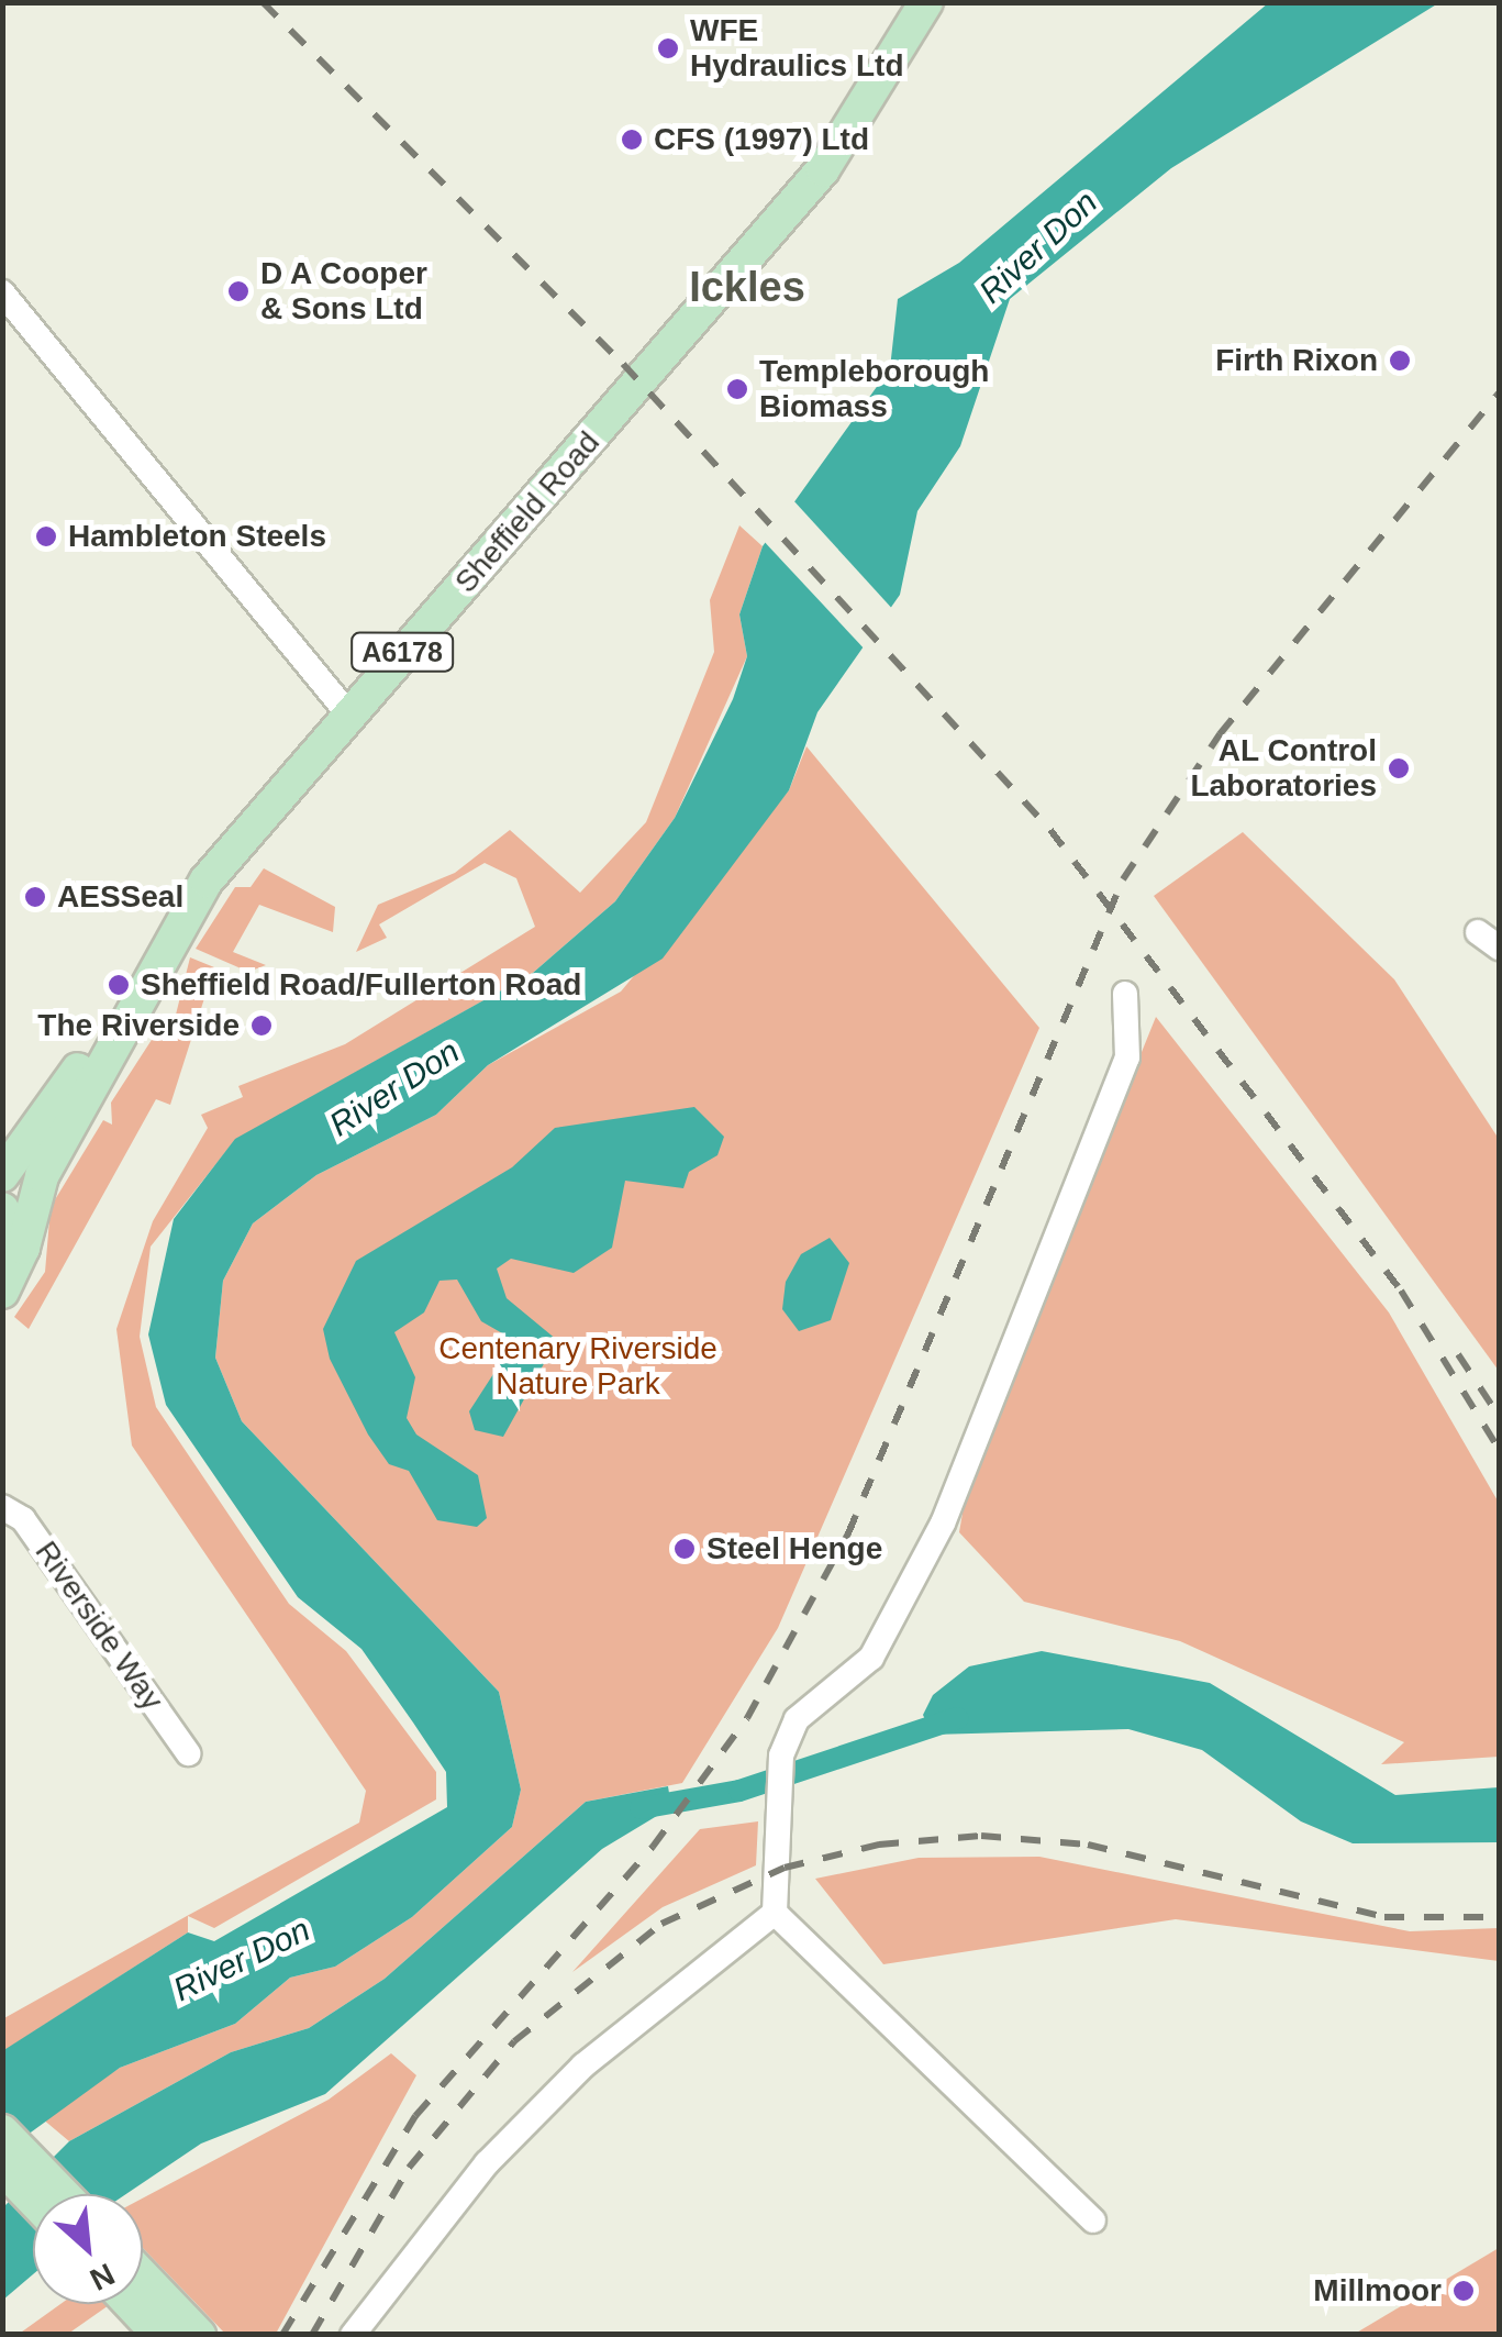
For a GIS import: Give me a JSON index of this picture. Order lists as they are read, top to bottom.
{
  "streets": {
    "main road": ["Sheffield Road", "A6178"],
    "street": ["Riverside Way"]
  },
  "crossings": [
    ["Sheffield Road", "A6178"]
  ],
  "districts": ["Ickles"],
  "water": ["River Don"],
  "parks": ["Centenary Riverside Nature Park"],
  "places": [
    "WFE Hydraulics Ltd",
    "CFS (1997) Ltd",
    "D A Cooper & Sons Ltd",
    "Firth Rixon",
    "Templeborough Biomass",
    "Hambleton Steels",
    "AL Control Laboratories",
    "AESSeal",
    "Sheffield Road/Fullerton Road",
    "The Riverside",
    "Steel Henge",
    "Millmoor"
  ],
  "north": "bottom right"
}
